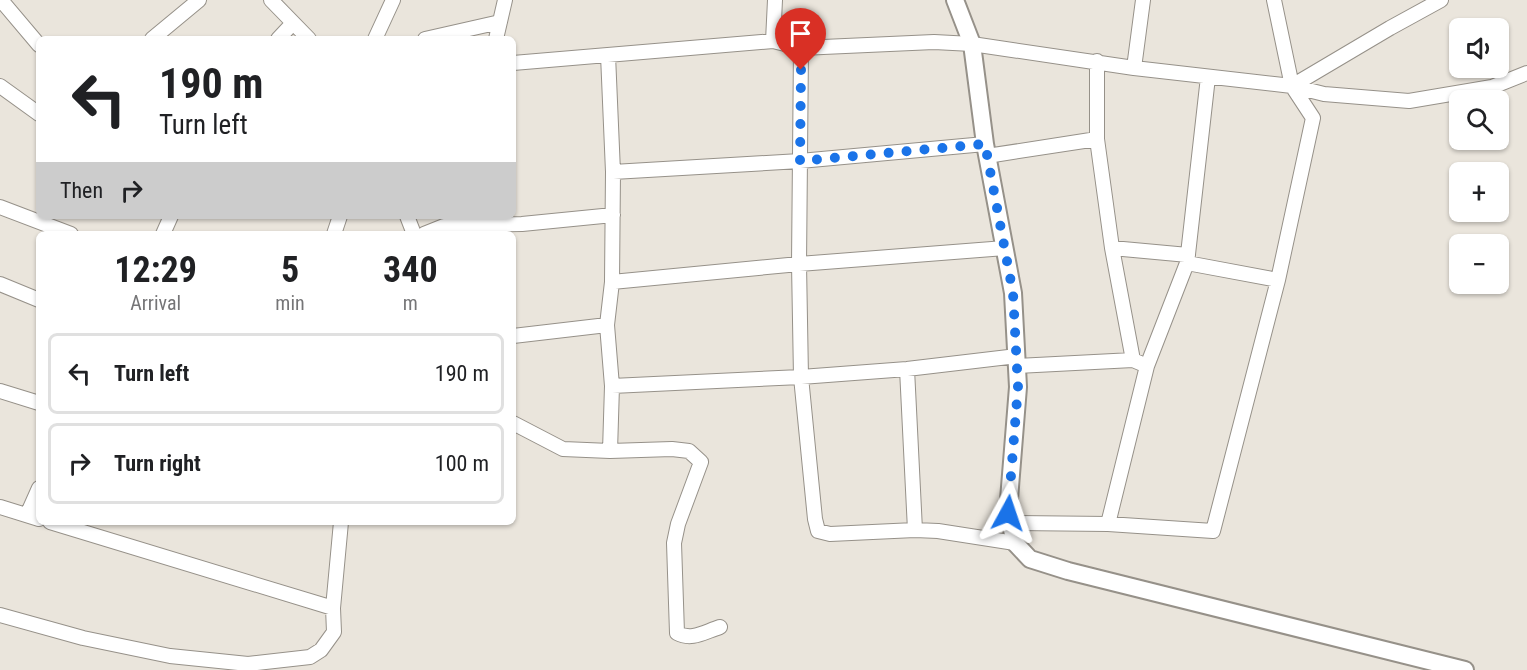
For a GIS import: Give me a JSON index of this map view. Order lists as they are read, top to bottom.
{
  "page": {
    "map_buttons": ["+", "−"],
    "turn": ["190 m", "Turn left"],
    "then": "Then",
    "eta": [
      "12:29",
      "Arrival",
      "5",
      "min",
      "340",
      "m"
    ],
    "list": [
      {
        "name": "Turn left",
        "value": "190 m"
      },
      {
        "name": "Turn right",
        "value": "100 m"
      }
    ]
  }
}
